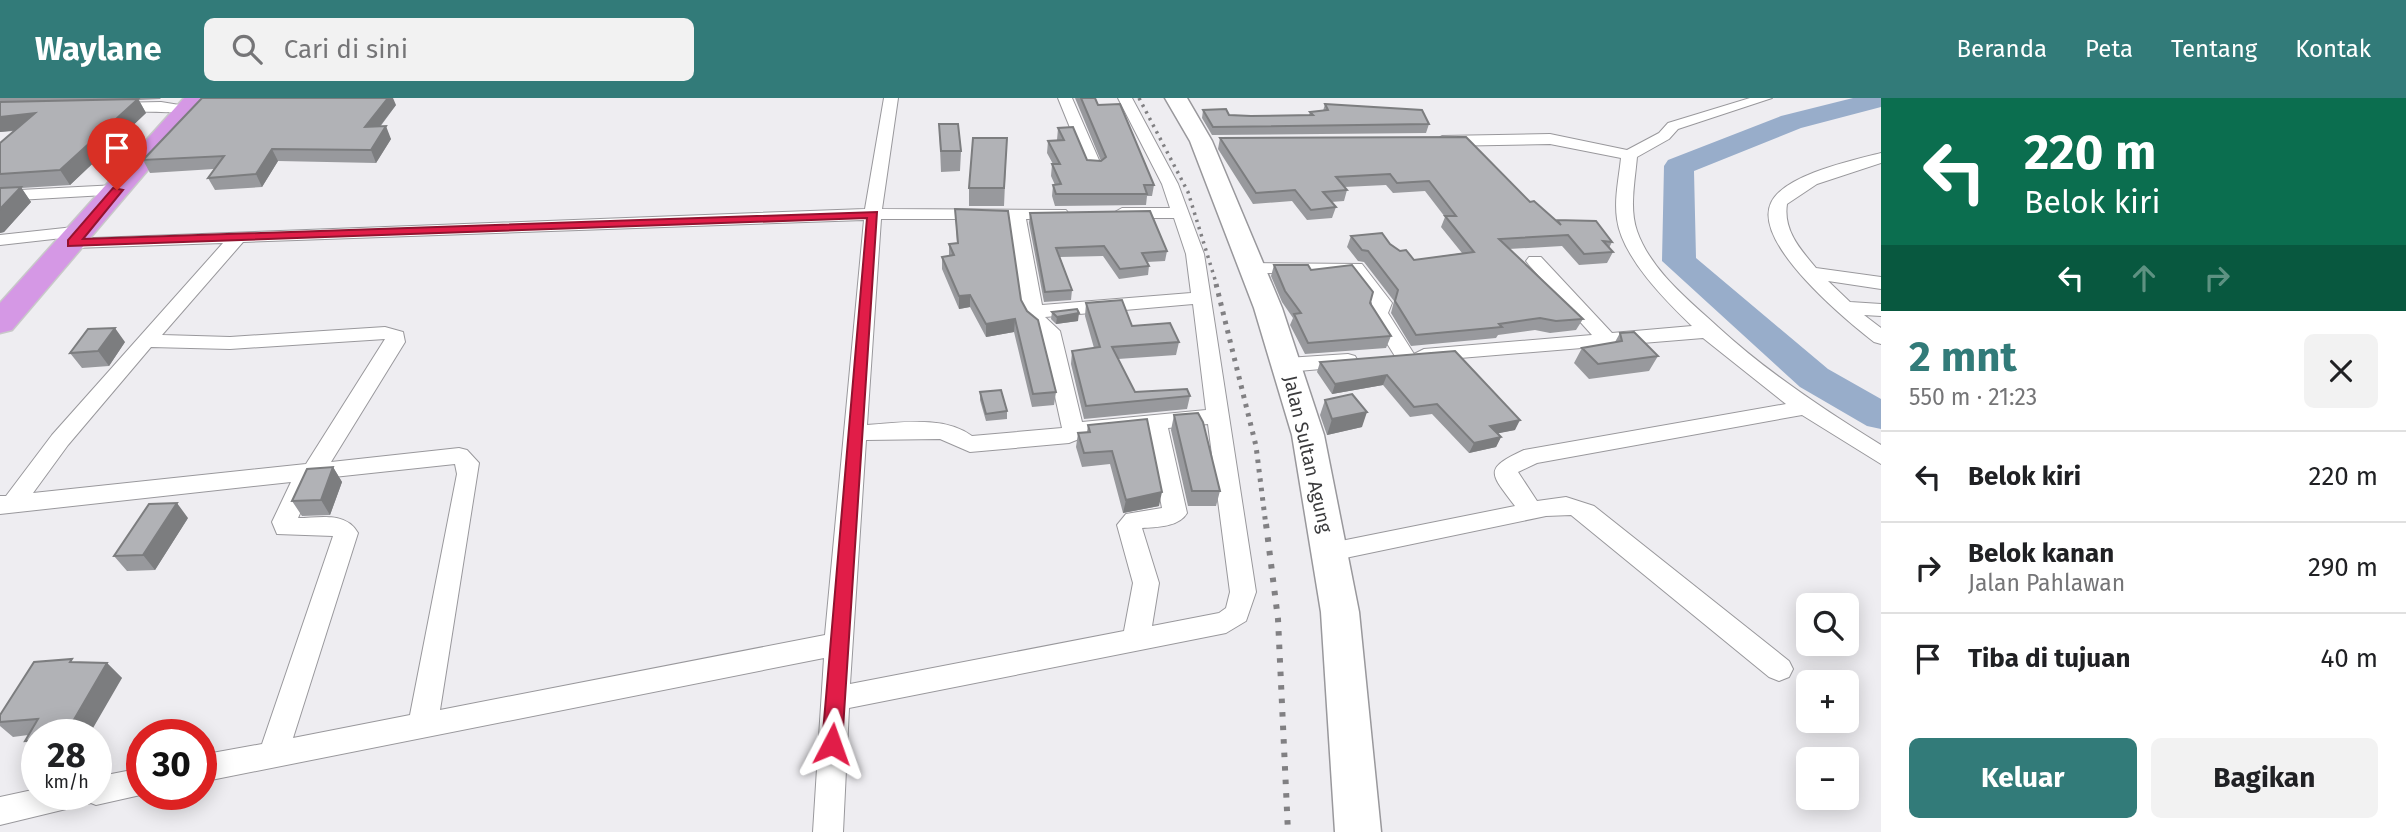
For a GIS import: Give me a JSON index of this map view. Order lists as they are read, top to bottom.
{
  "streets": {
    "street": ["Jalan Sultan Agung"]
  },
  "page": {
    "header": "Waylane",
    "search": "Cari di sini",
    "nav": [
      "Beranda",
      "Peta",
      "Tentang",
      "Kontak"
    ],
    "turn": ["220 m", "Belok kiri"],
    "heading": ["2 mnt", "550 m · 21:23"],
    "list": [
      {
        "name": "Belok kiri",
        "value": "220 m"
      },
      {
        "name": "Belok kanan",
        "note": "Jalan Pahlawan",
        "value": "290 m"
      },
      {
        "name": "Tiba di tujuan",
        "value": "40 m"
      }
    ],
    "map_buttons": ["+", "−"],
    "speed": "28 km/h",
    "limit": "30",
    "buttons": ["Keluar", "Bagikan"]
  }
}
